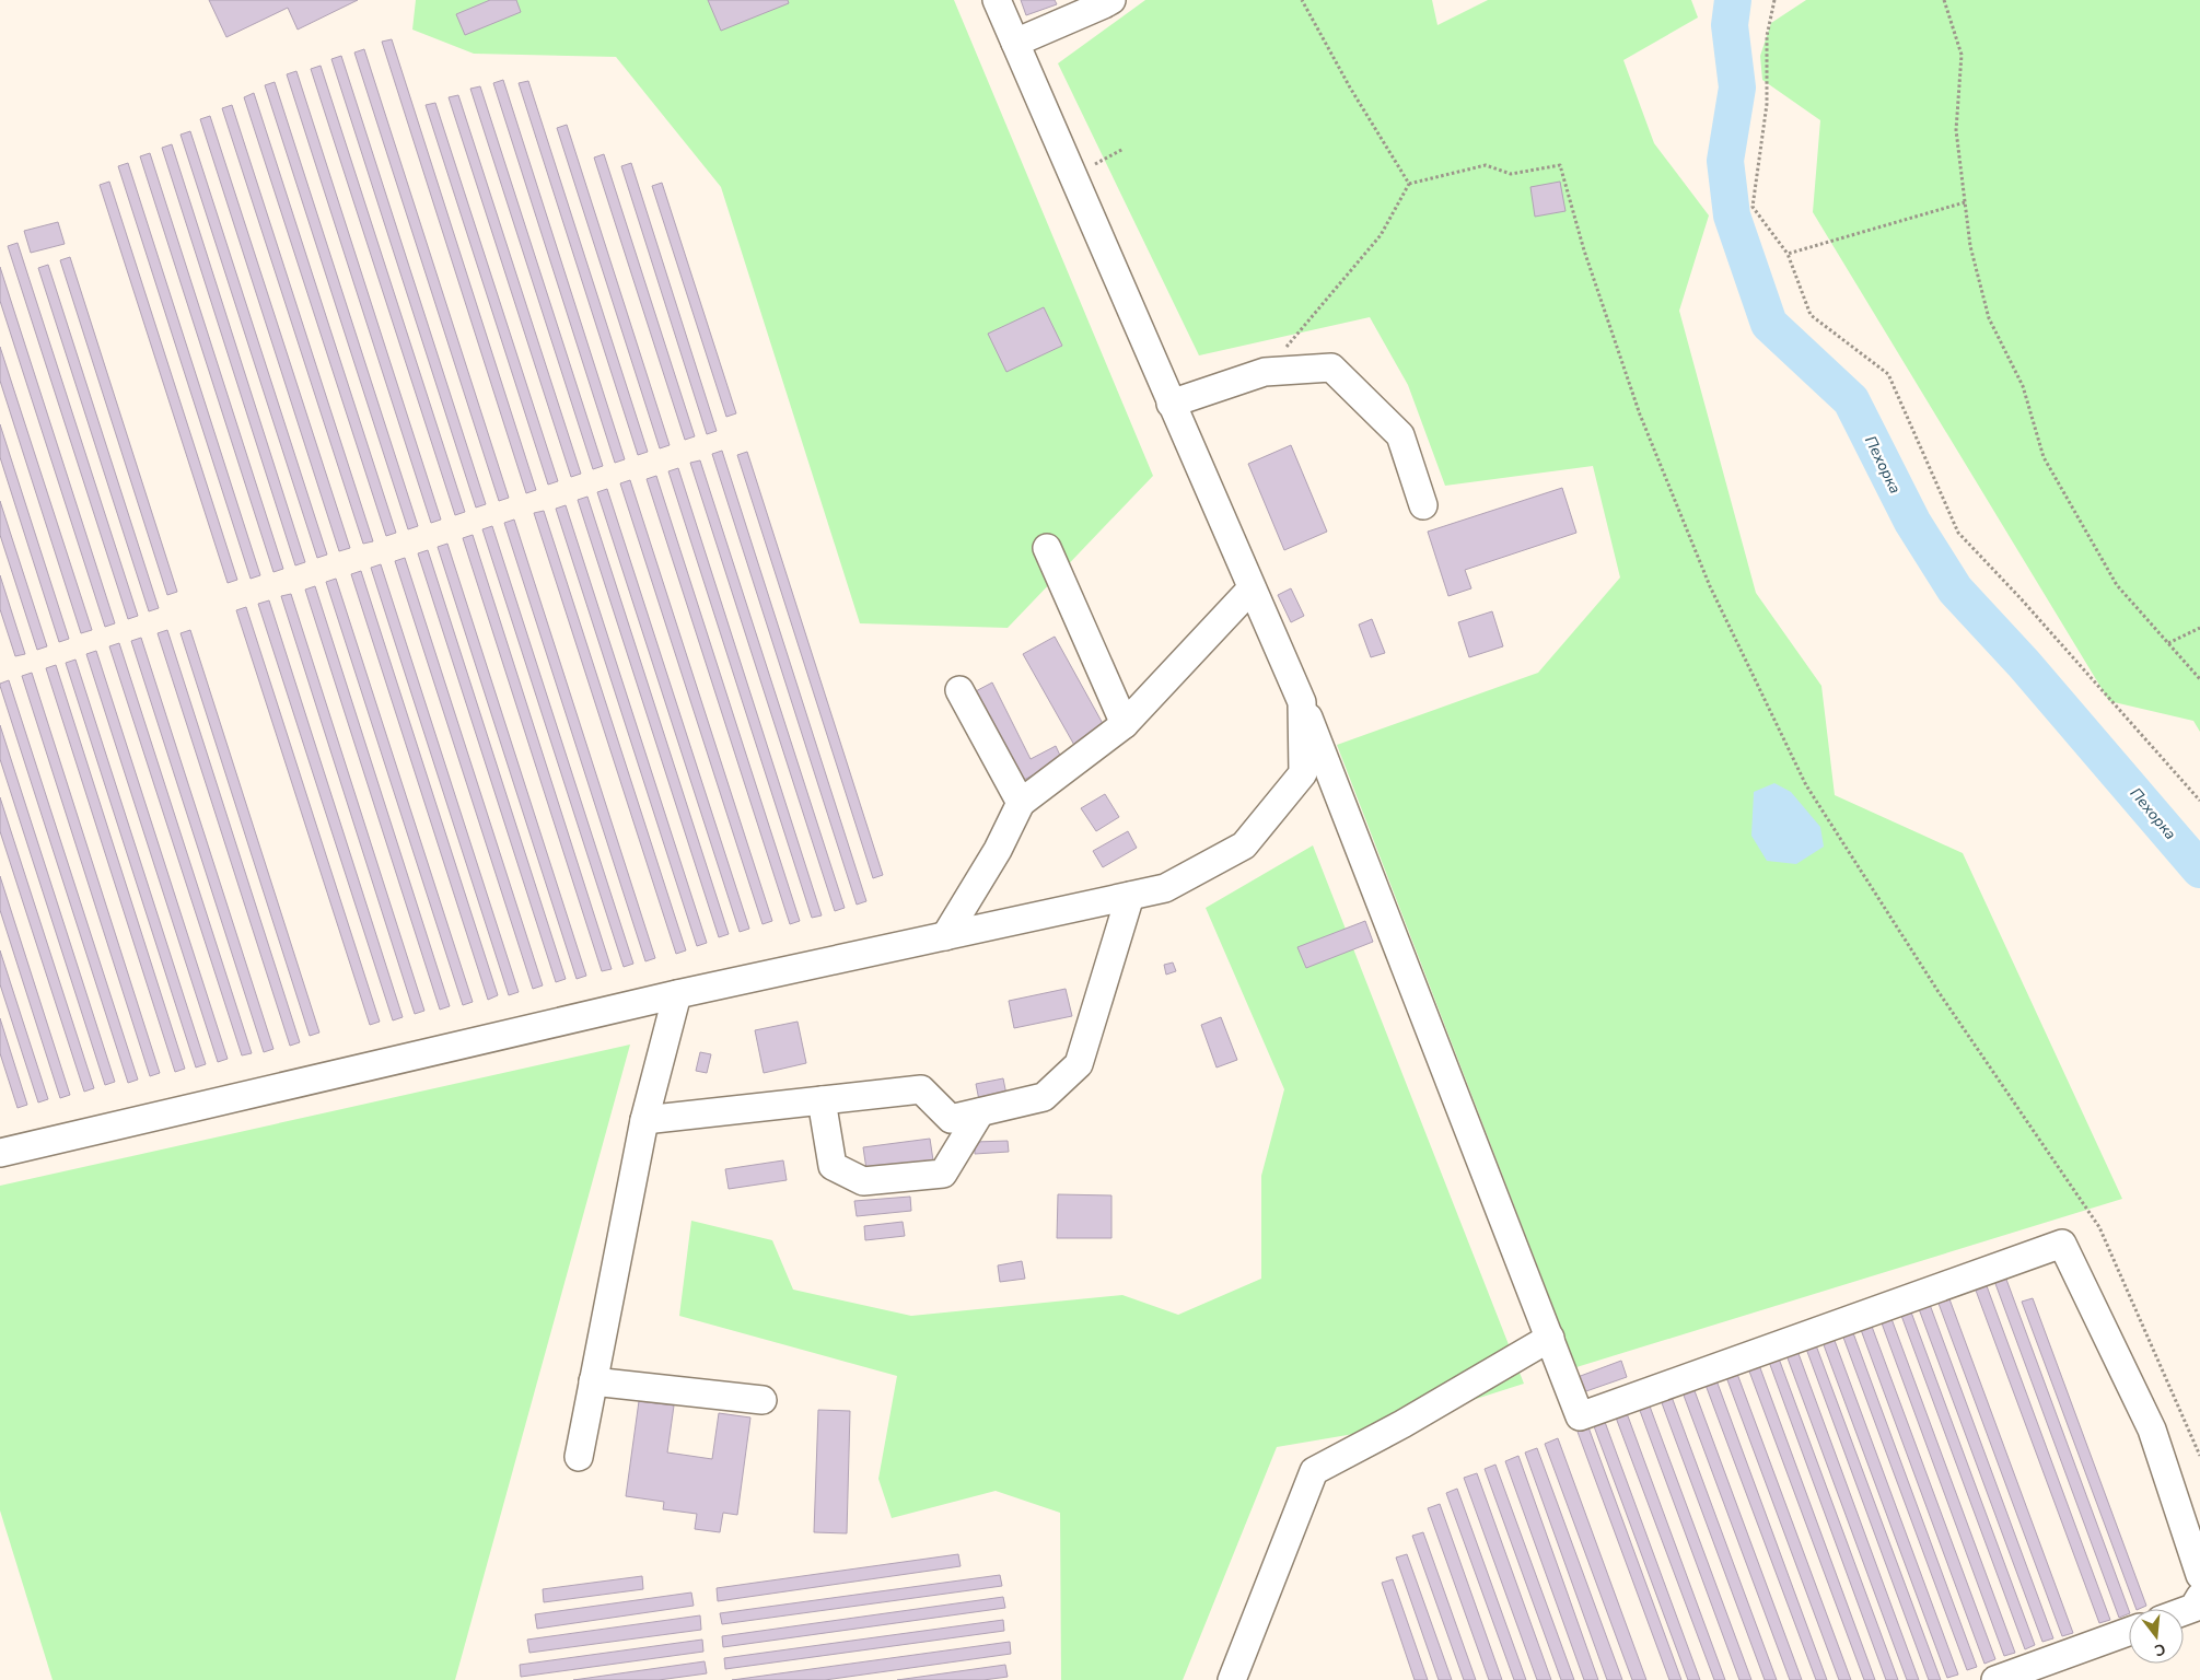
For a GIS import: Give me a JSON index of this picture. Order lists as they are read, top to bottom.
{
  "water": ["Пехорка"],
  "north": "bottom"
}
